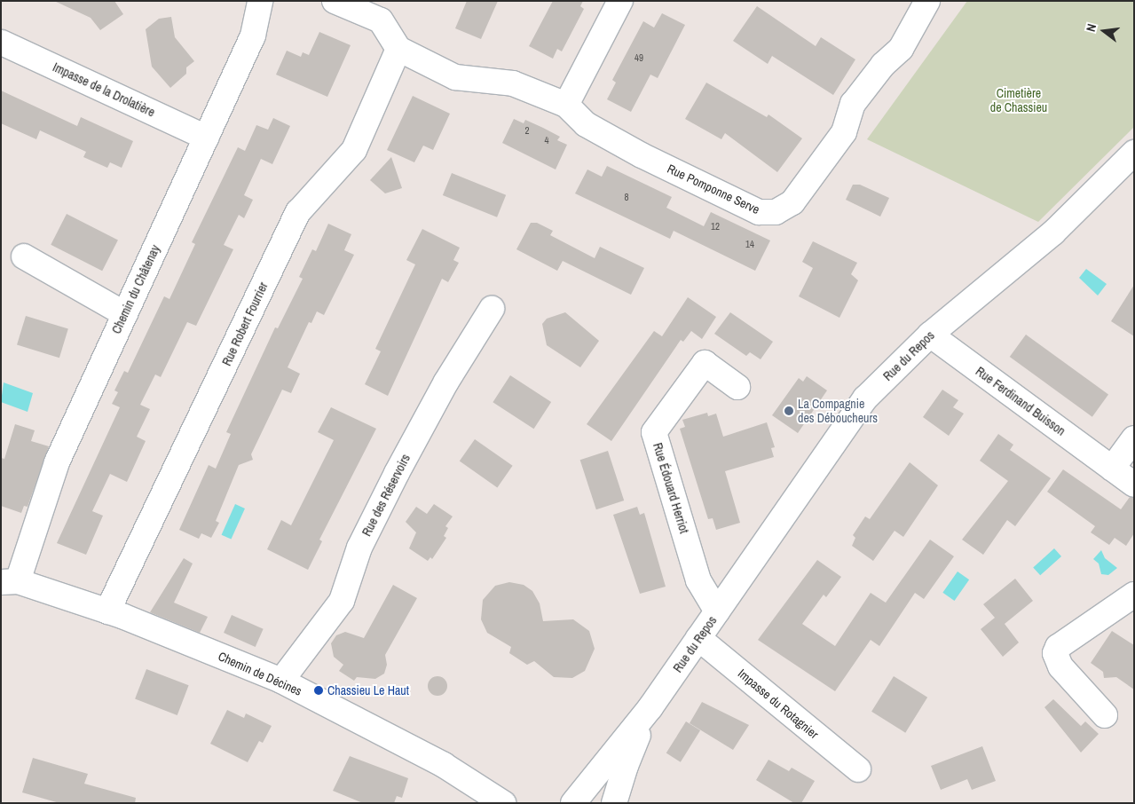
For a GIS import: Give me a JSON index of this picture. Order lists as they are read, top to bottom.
{
  "streets": {
    "street": [
      "Impasse de la Drolatière",
      "Rue Pomponne Serve",
      "Chemin du Châtenay",
      "Rue Robert Fourrier",
      "Rue du Repos",
      "Rue Ferdinand Buisson",
      "Rue Édouard Herriot",
      "Rue des Réservoirs",
      "Chemin de Décines",
      "Impasse du Rotagnier"
    ]
  },
  "crossings": [
    ["Impasse de la Drolatière", "Chemin du Châtenay"],
    ["Rue Pomponne Serve", "Rue Robert Fourrier"],
    ["Chemin du Châtenay", "Chemin de Décines"],
    ["Rue Robert Fourrier", "Chemin de Décines"],
    ["Rue du Repos", "Rue Ferdinand Buisson"],
    ["Rue du Repos", "Rue Édouard Herriot"],
    ["Rue du Repos", "Impasse du Rotagnier"],
    ["Rue des Réservoirs", "Chemin de Décines"]
  ],
  "parks": ["Cimetière de Chassieu"],
  "places": ["La Compagnie des Déboucheurs", "Chassieu Le Haut"],
  "house_numbers": [
    "49",
    "2",
    "4",
    "8",
    "12",
    "14"
  ],
  "north": "left"
}
